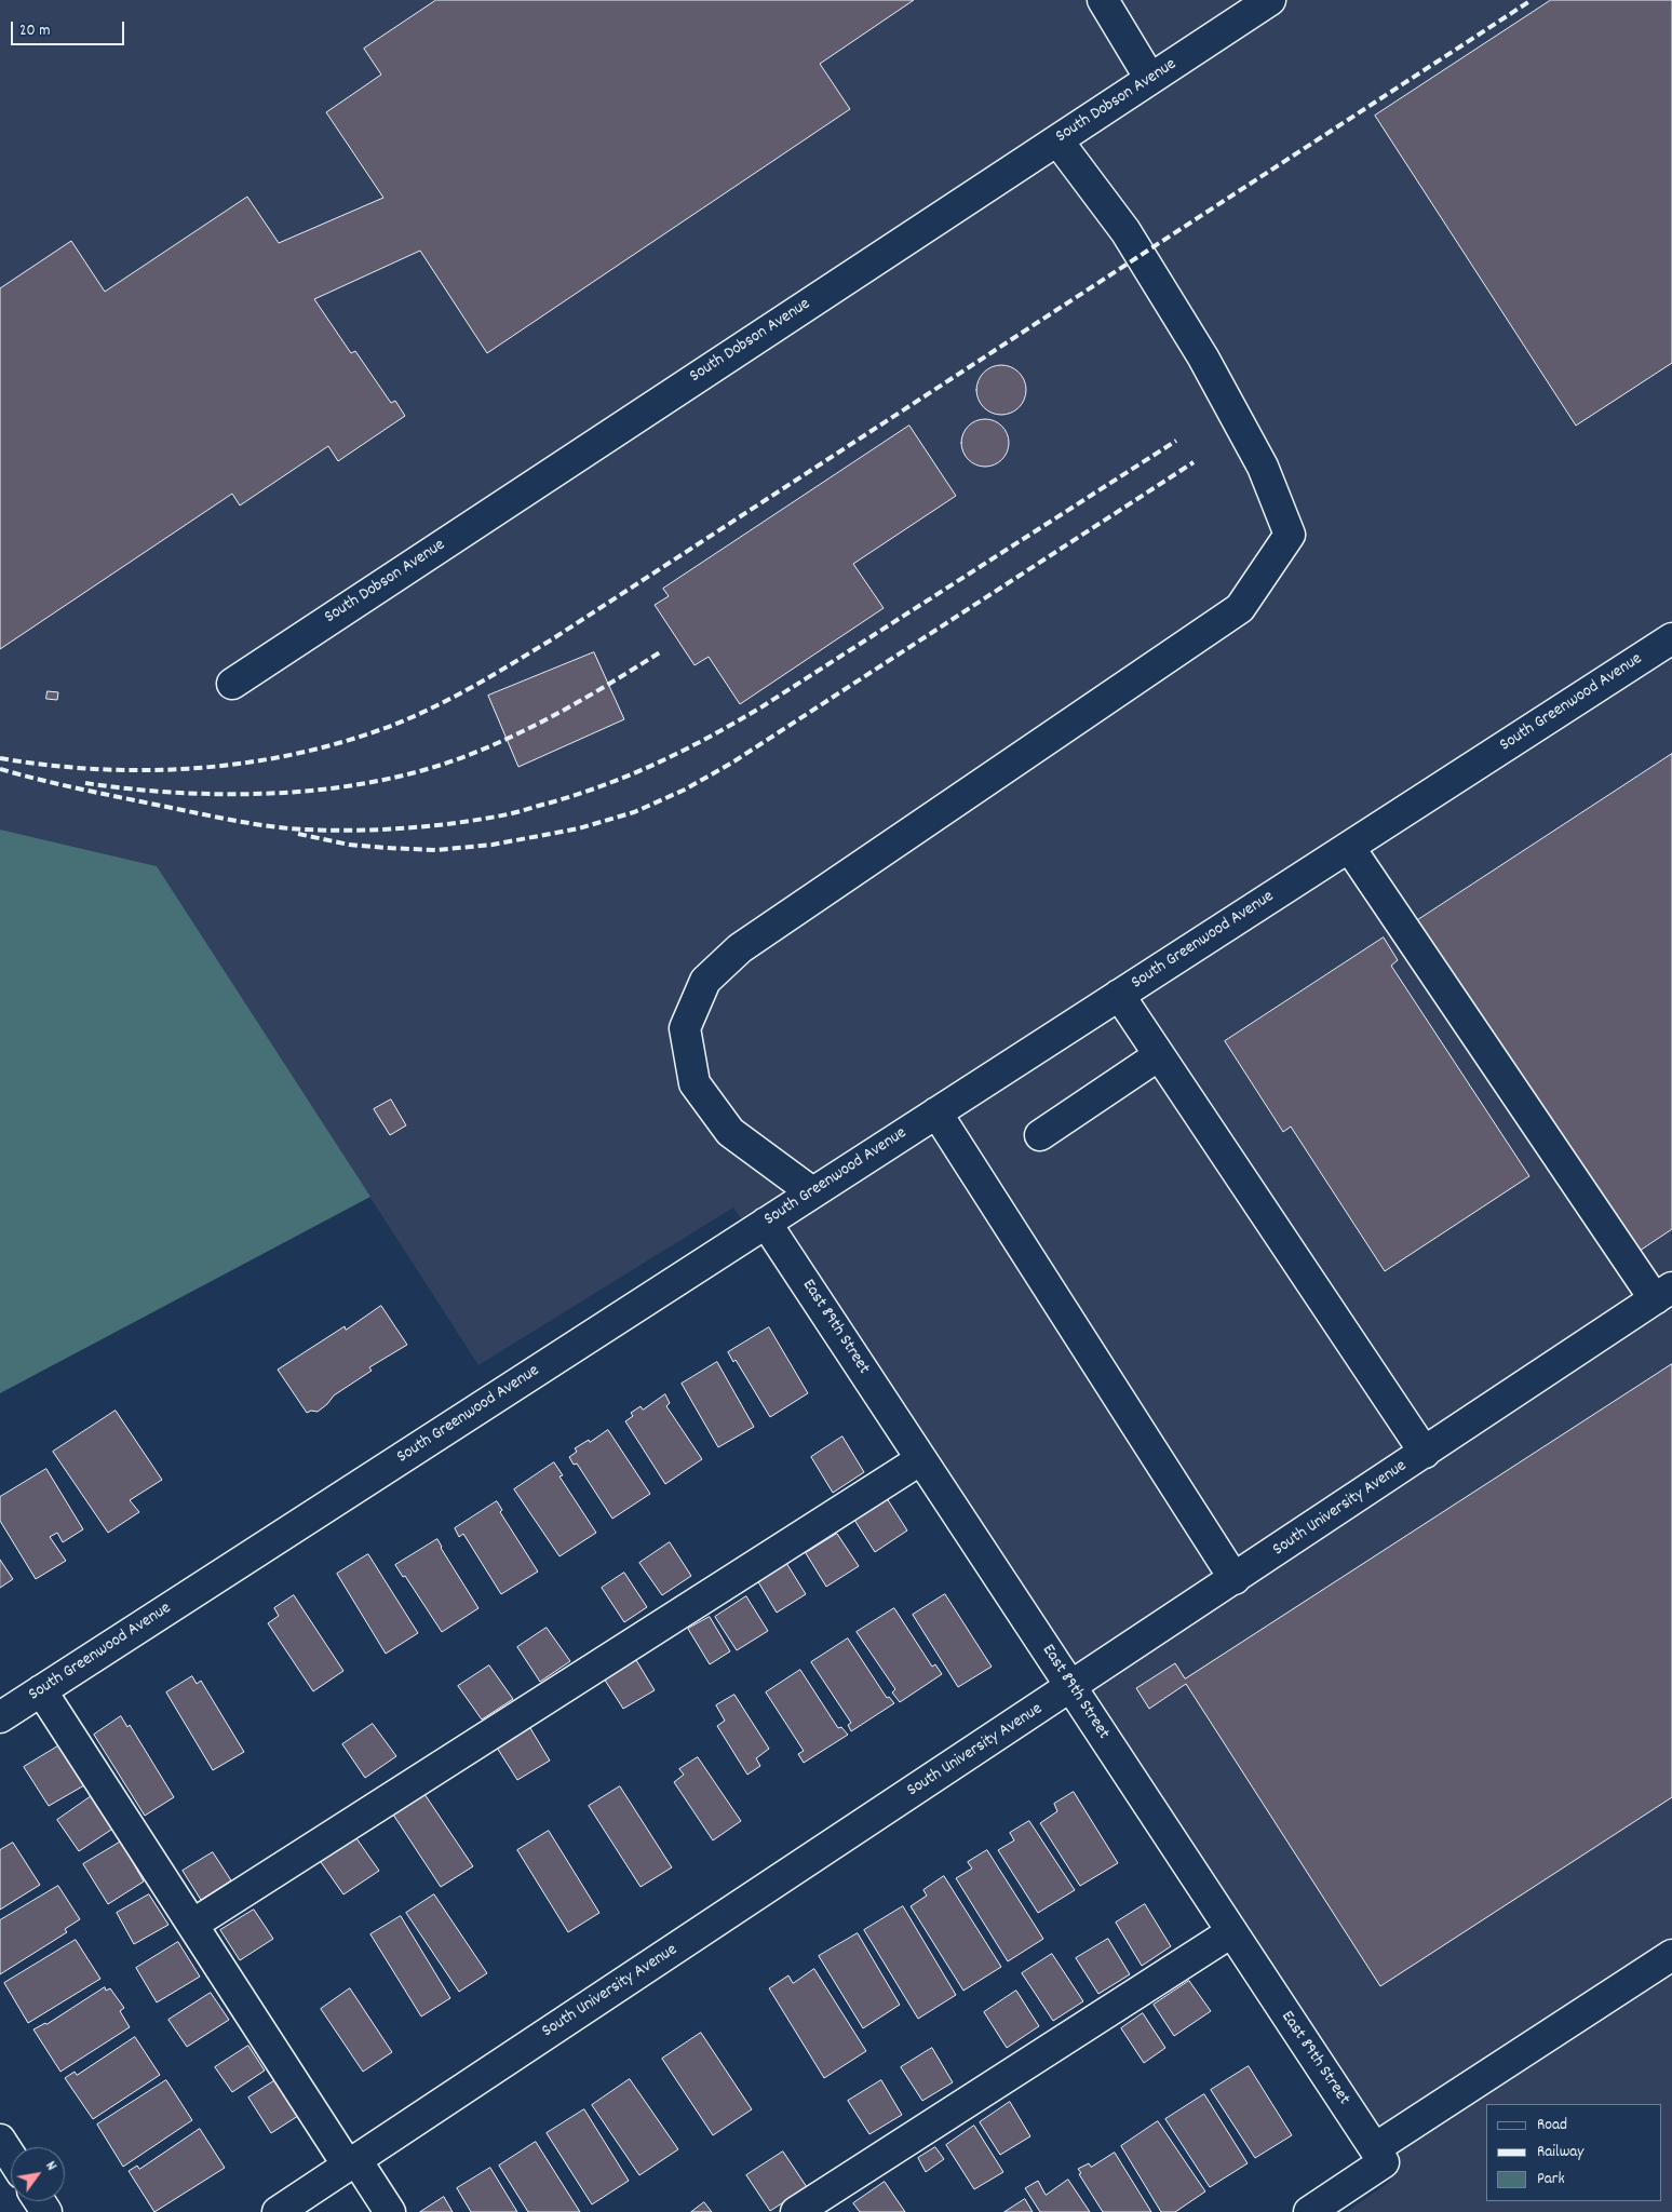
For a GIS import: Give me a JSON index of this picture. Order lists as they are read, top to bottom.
{
  "streets": {
    "street": [
      "South Dobson Avenue",
      "South Greenwood Avenue",
      "East 89th Street",
      "South University Avenue"
    ]
  },
  "crossings": [
    ["South Greenwood Avenue", "East 89th Street"],
    ["East 89th Street", "South University Avenue"]
  ],
  "legend": ["Road", "Railway", "Park"],
  "scale_bar": "20 m",
  "north": "top right"
}
